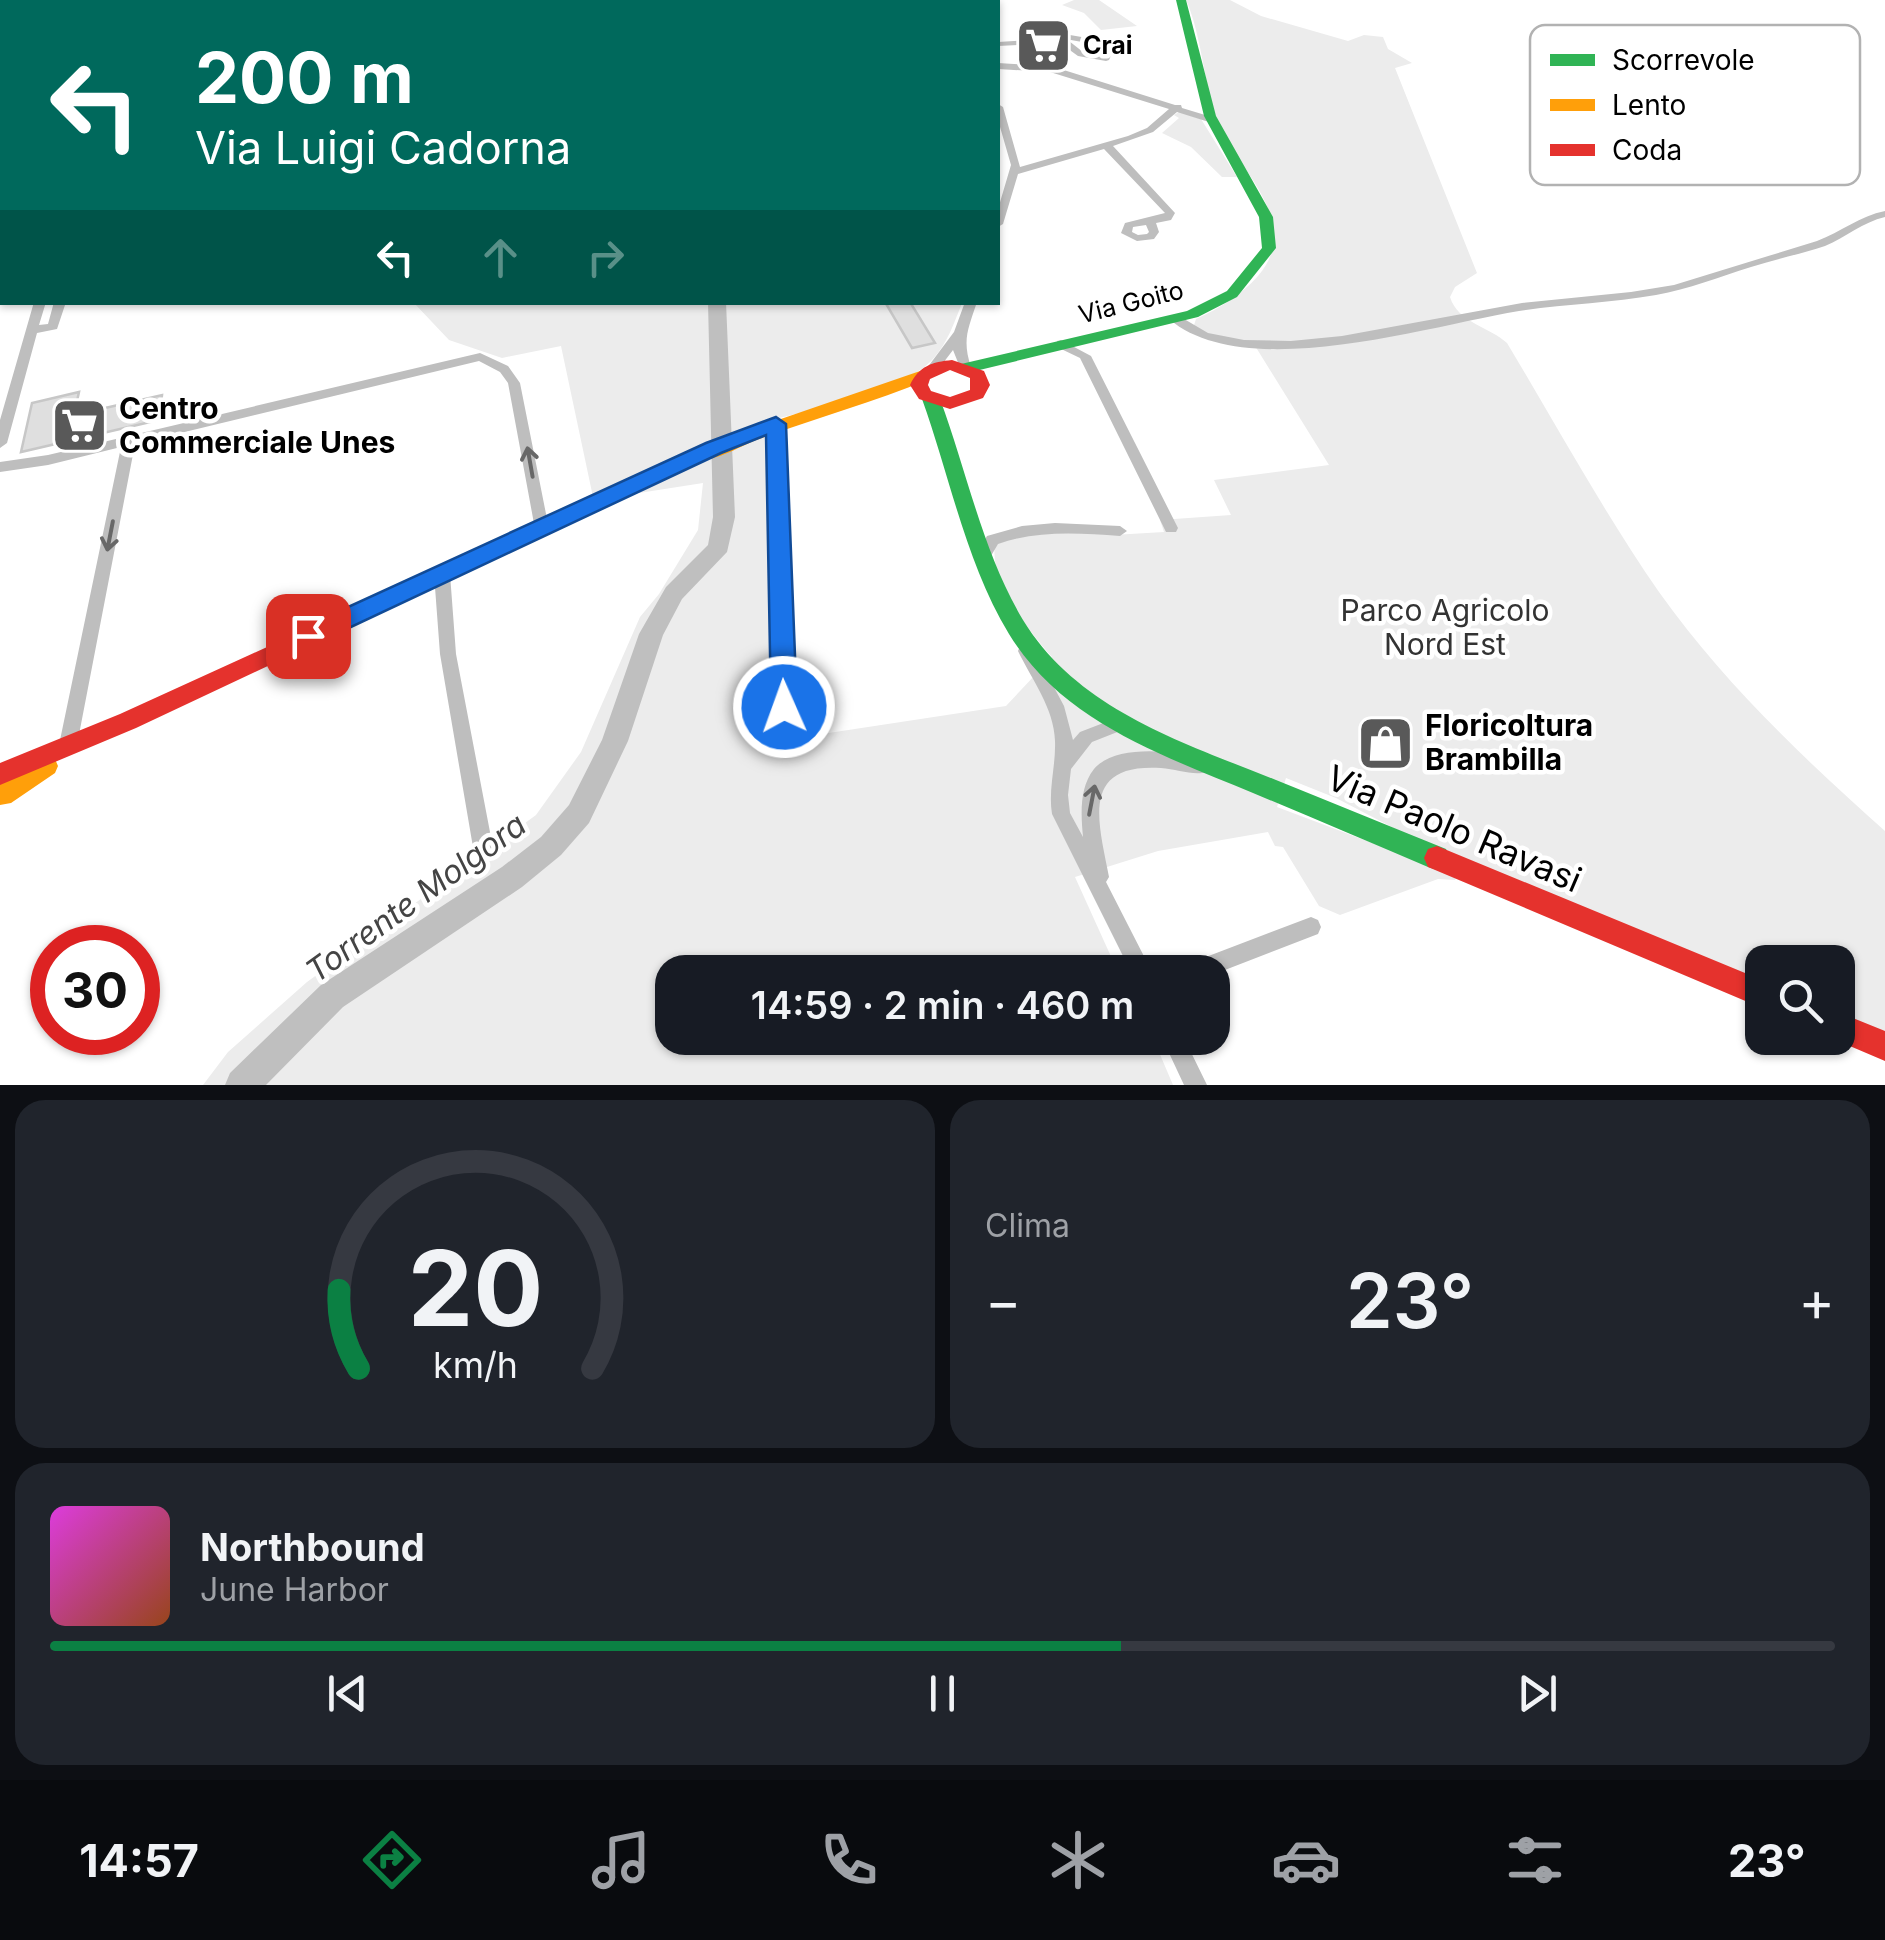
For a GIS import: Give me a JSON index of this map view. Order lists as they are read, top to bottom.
{
  "streets": {
    "street": ["Via Goito", "Via Paolo Ravasi"]
  },
  "crossings": [
    ["Via Goito", "Via Paolo Ravasi"]
  ],
  "water": ["Torrente Molgora"],
  "parks": ["Parco Agricolo Nord Est"],
  "places": {
    "supermarket": ["Crai", "Centro Commerciale Unes"],
    "shop": ["Floricoltura Brambilla"]
  },
  "legend": ["Scorrevole", "Lento", "Coda"],
  "page": {
    "turn": ["200 m", "Via Luigi Cadorna"],
    "limit": "30",
    "trip": "14:59 · 2 min · 460 m",
    "tile": "Clima",
    "heat": ["−", "23°", "+"],
    "song": ["Northbound", "June Harbor"],
    "tabs": ["14:57", "23°"],
    "gauge": ["20", "km/h"]
  }
}
